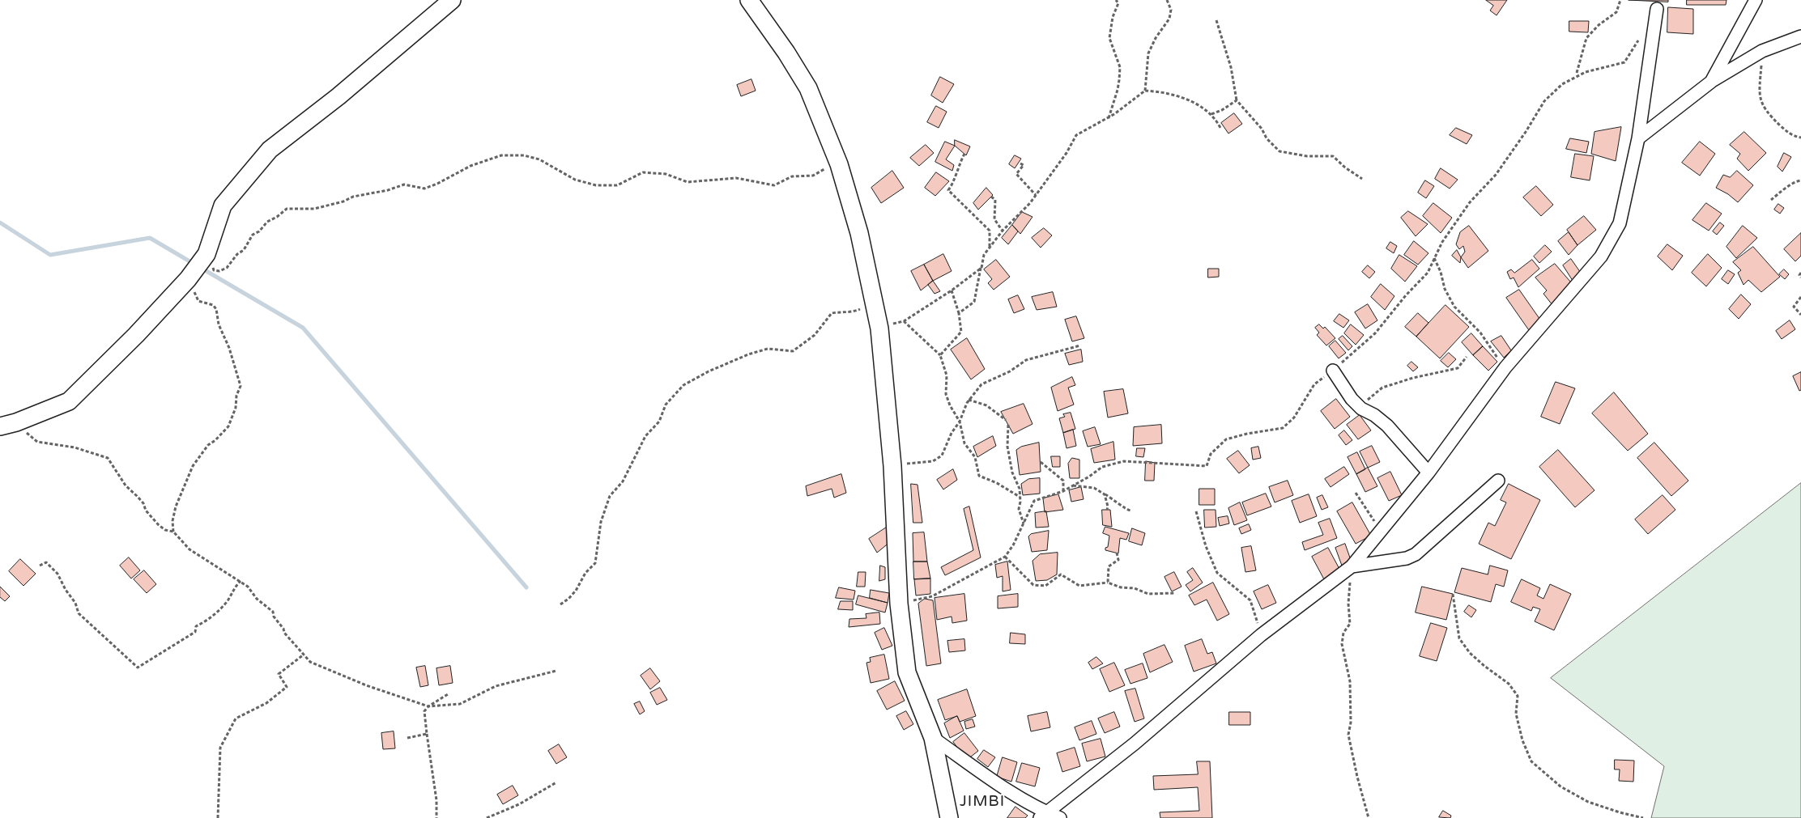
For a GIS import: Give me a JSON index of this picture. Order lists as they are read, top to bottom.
{
  "districts": ["JIMBI"]
}
